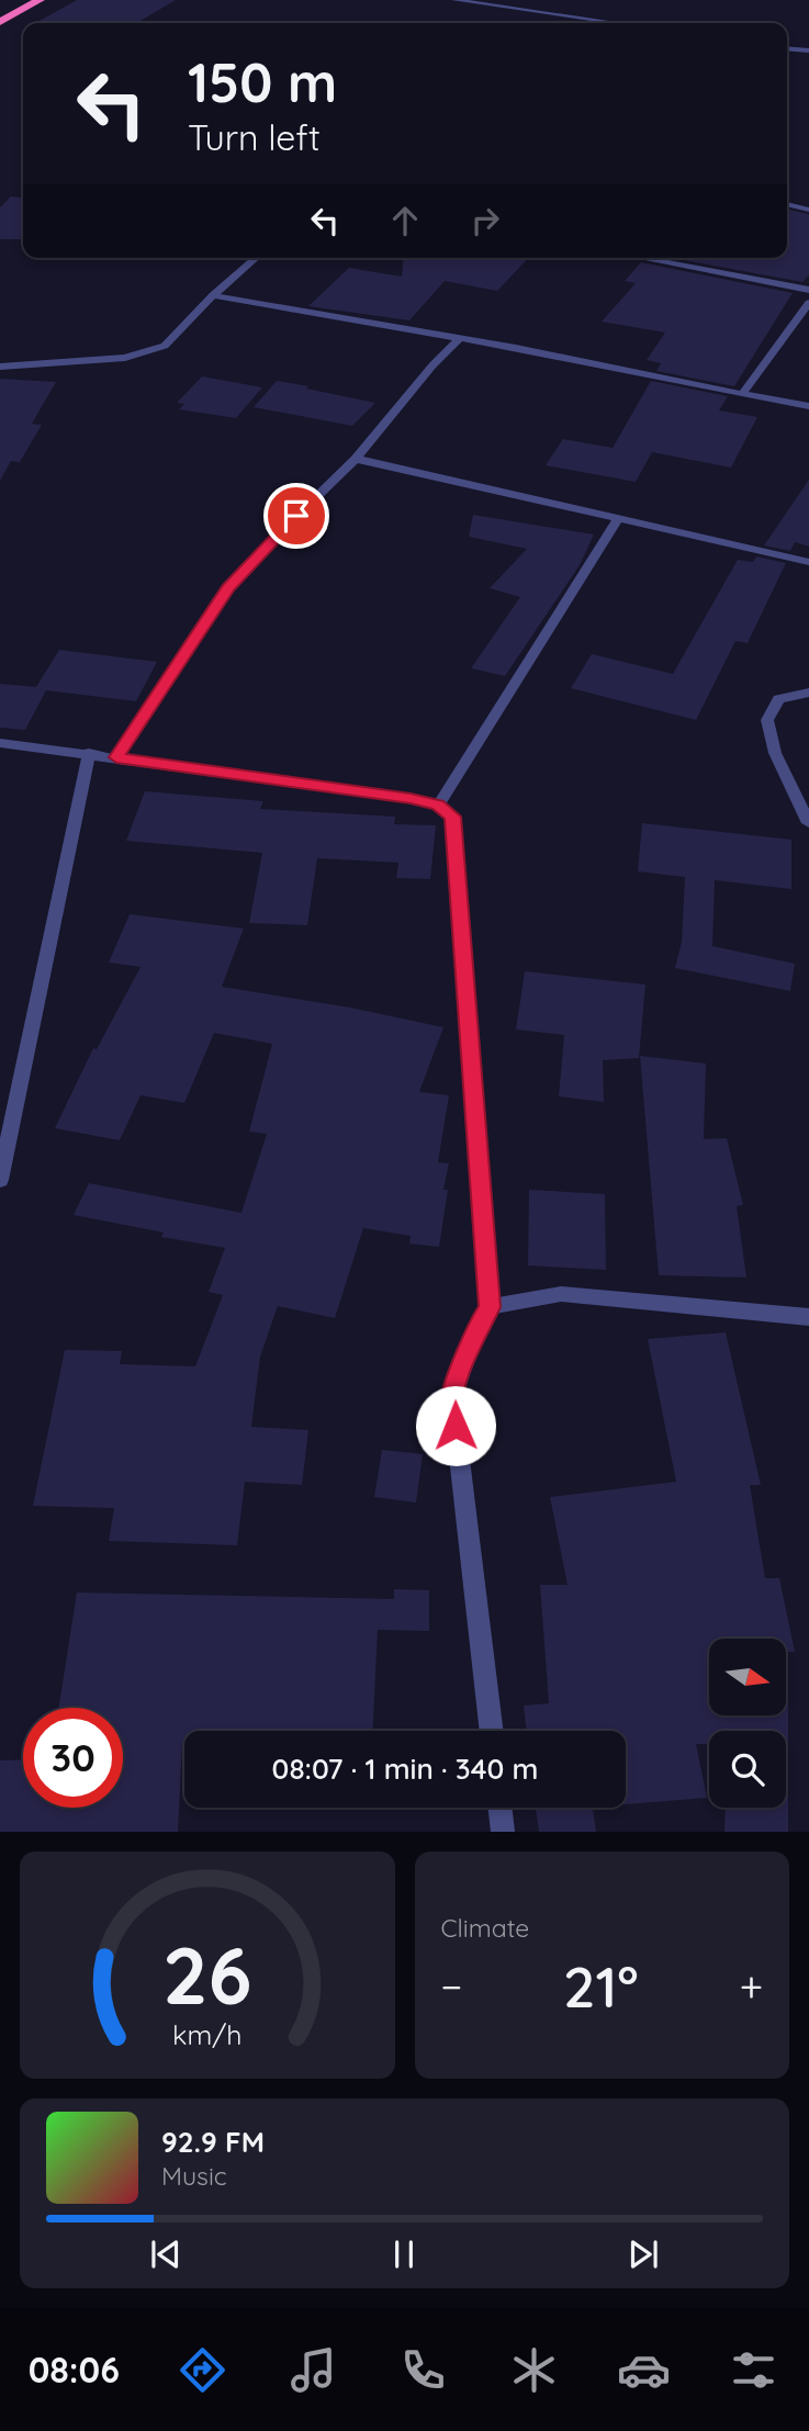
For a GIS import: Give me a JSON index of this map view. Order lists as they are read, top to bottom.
{
  "north": "right",
  "page": {
    "turn": ["150 m", "Turn left"],
    "limit": "30",
    "trip": "08:07 · 1 min · 340 m",
    "tile": "Climate",
    "heat": ["−", "21°", "+"],
    "song": ["92.9 FM", "Music"],
    "tabs": "08:06",
    "gauge": ["26", "km/h"]
  }
}
